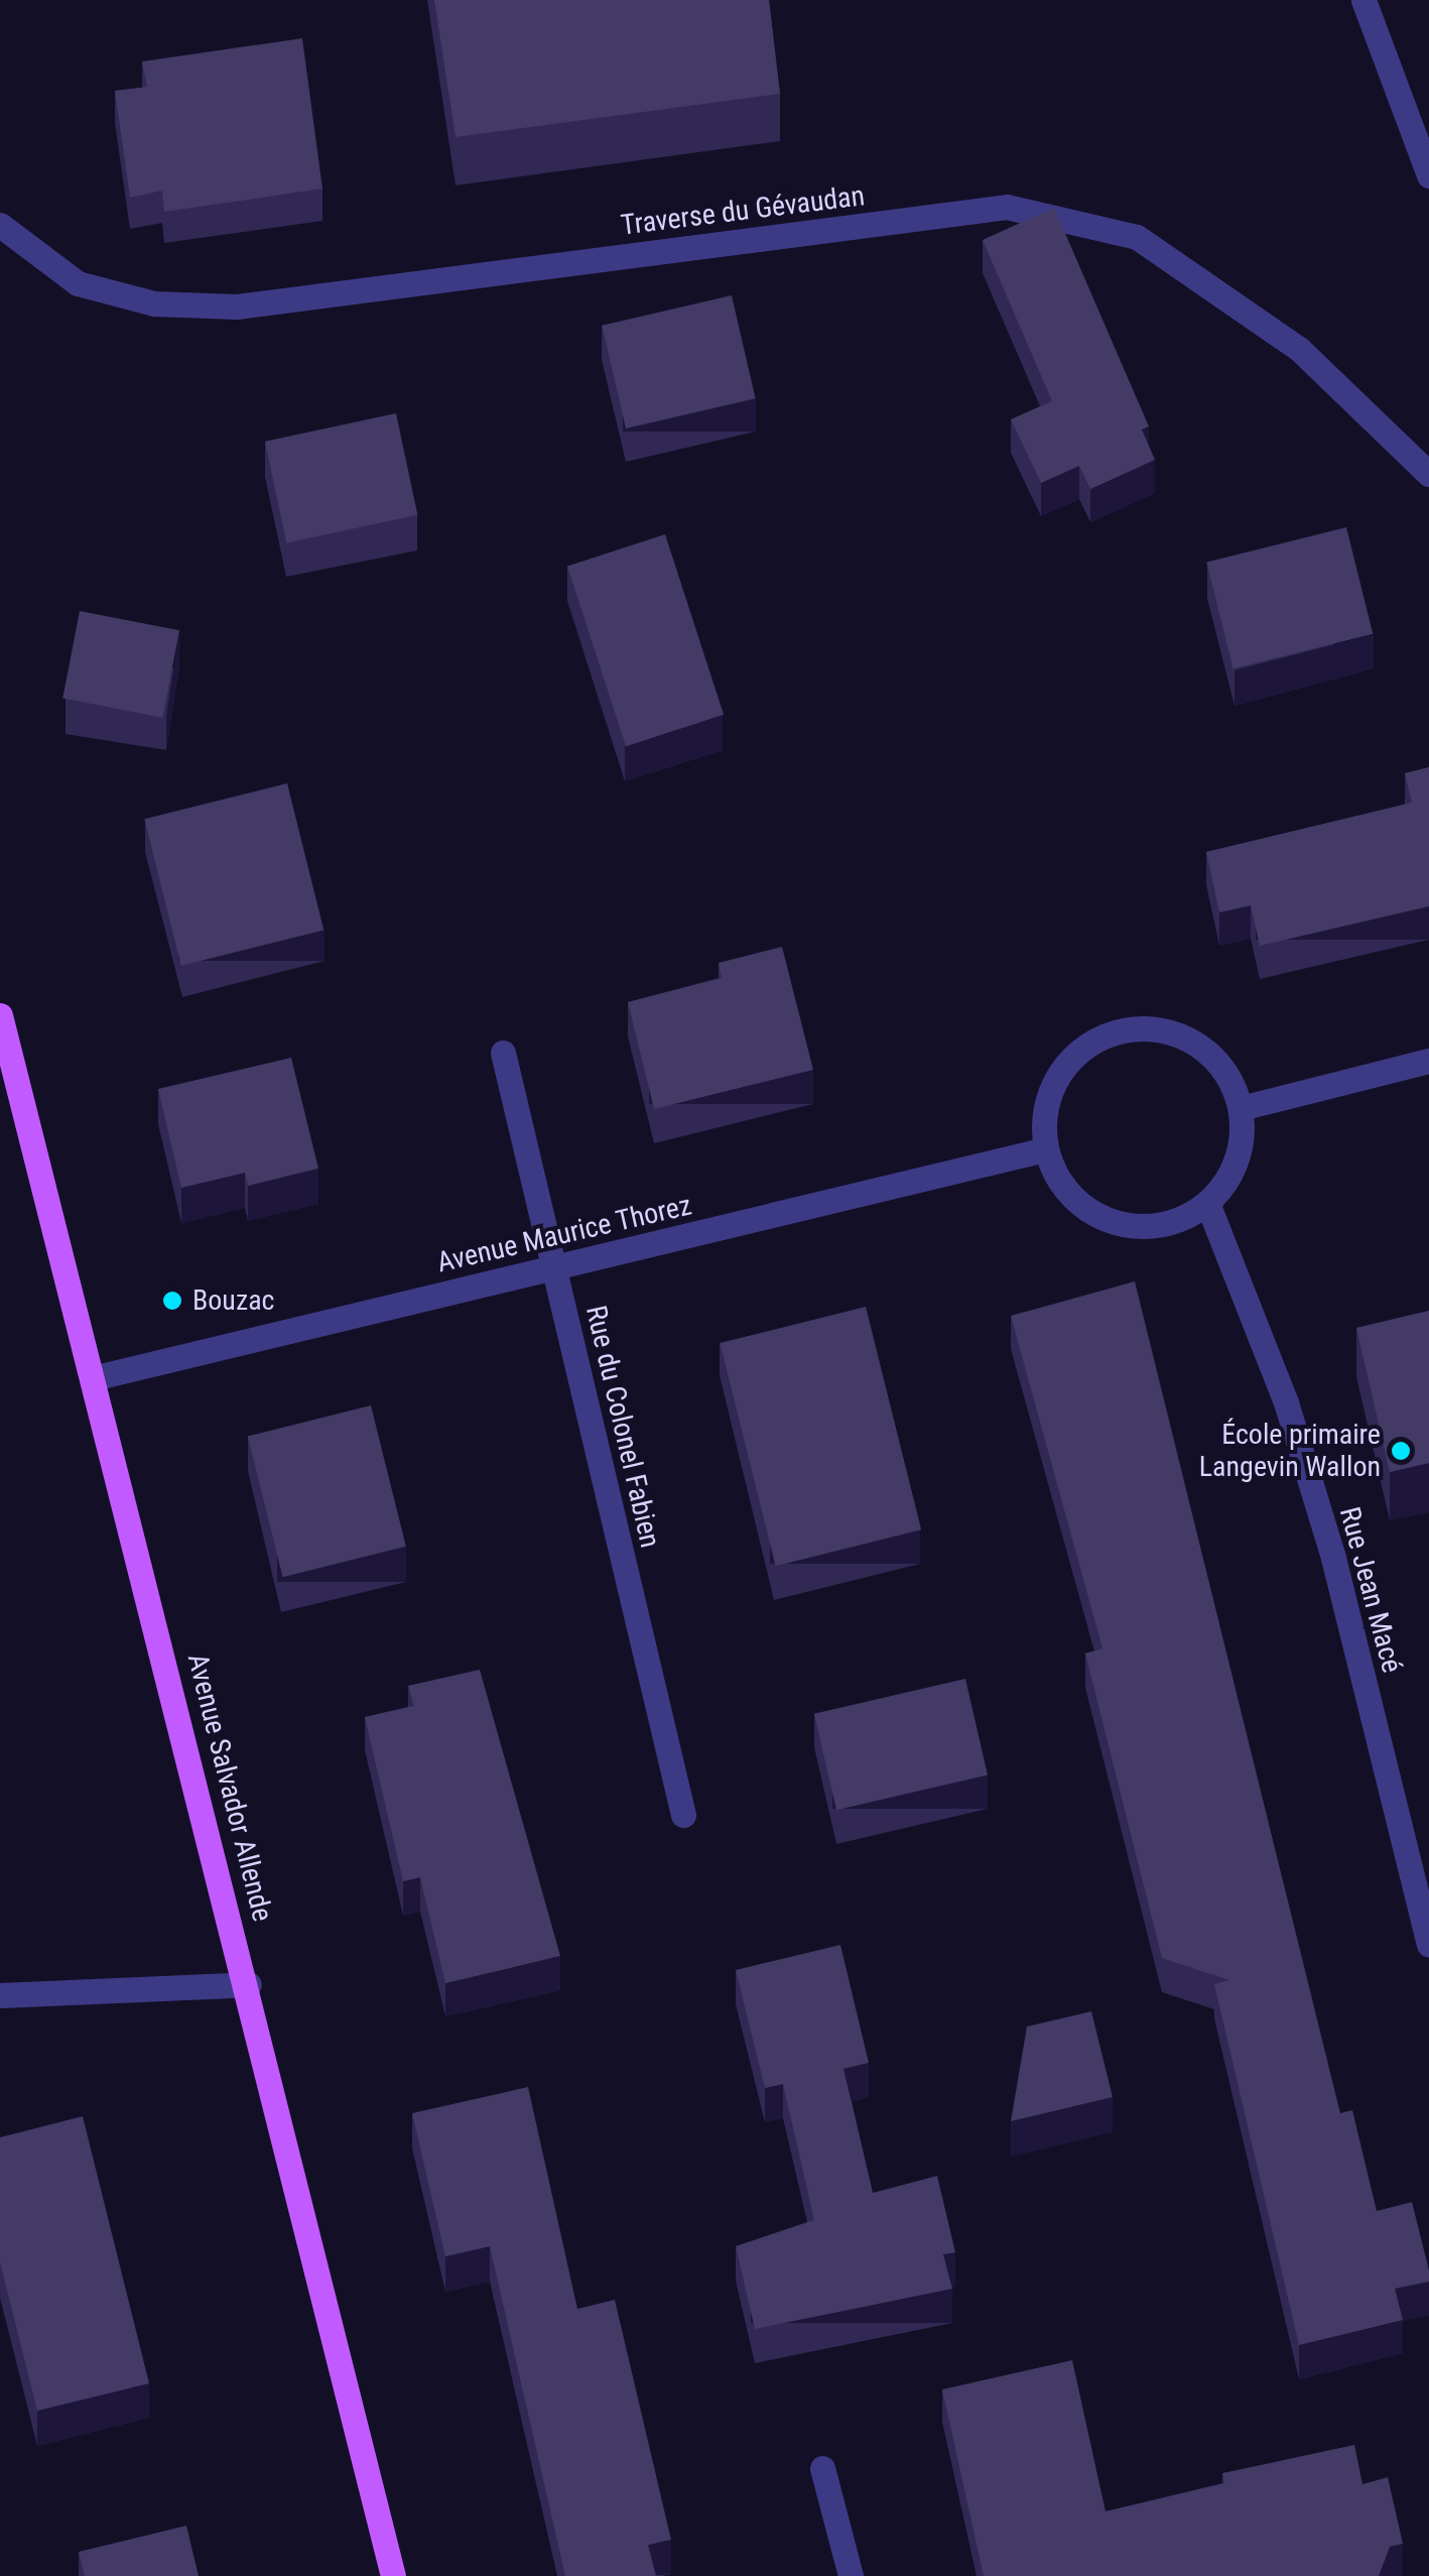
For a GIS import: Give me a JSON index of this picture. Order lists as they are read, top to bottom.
{
  "streets": {
    "main road": ["Avenue Salvador Allende"],
    "street": [
      "Traverse du Gévaudan",
      "Avenue Maurice Thorez",
      "Rue du Colonel Fabien",
      "Rue Jean Macé"
    ]
  },
  "crossings": [
    ["Avenue Maurice Thorez", "Rue du Colonel Fabien"],
    ["Avenue Maurice Thorez", "Rue Jean Macé"],
    ["Avenue Maurice Thorez", "Avenue Salvador Allende"]
  ],
  "places": ["Bouzac", "École primaire Langevin Wallon"]
}
